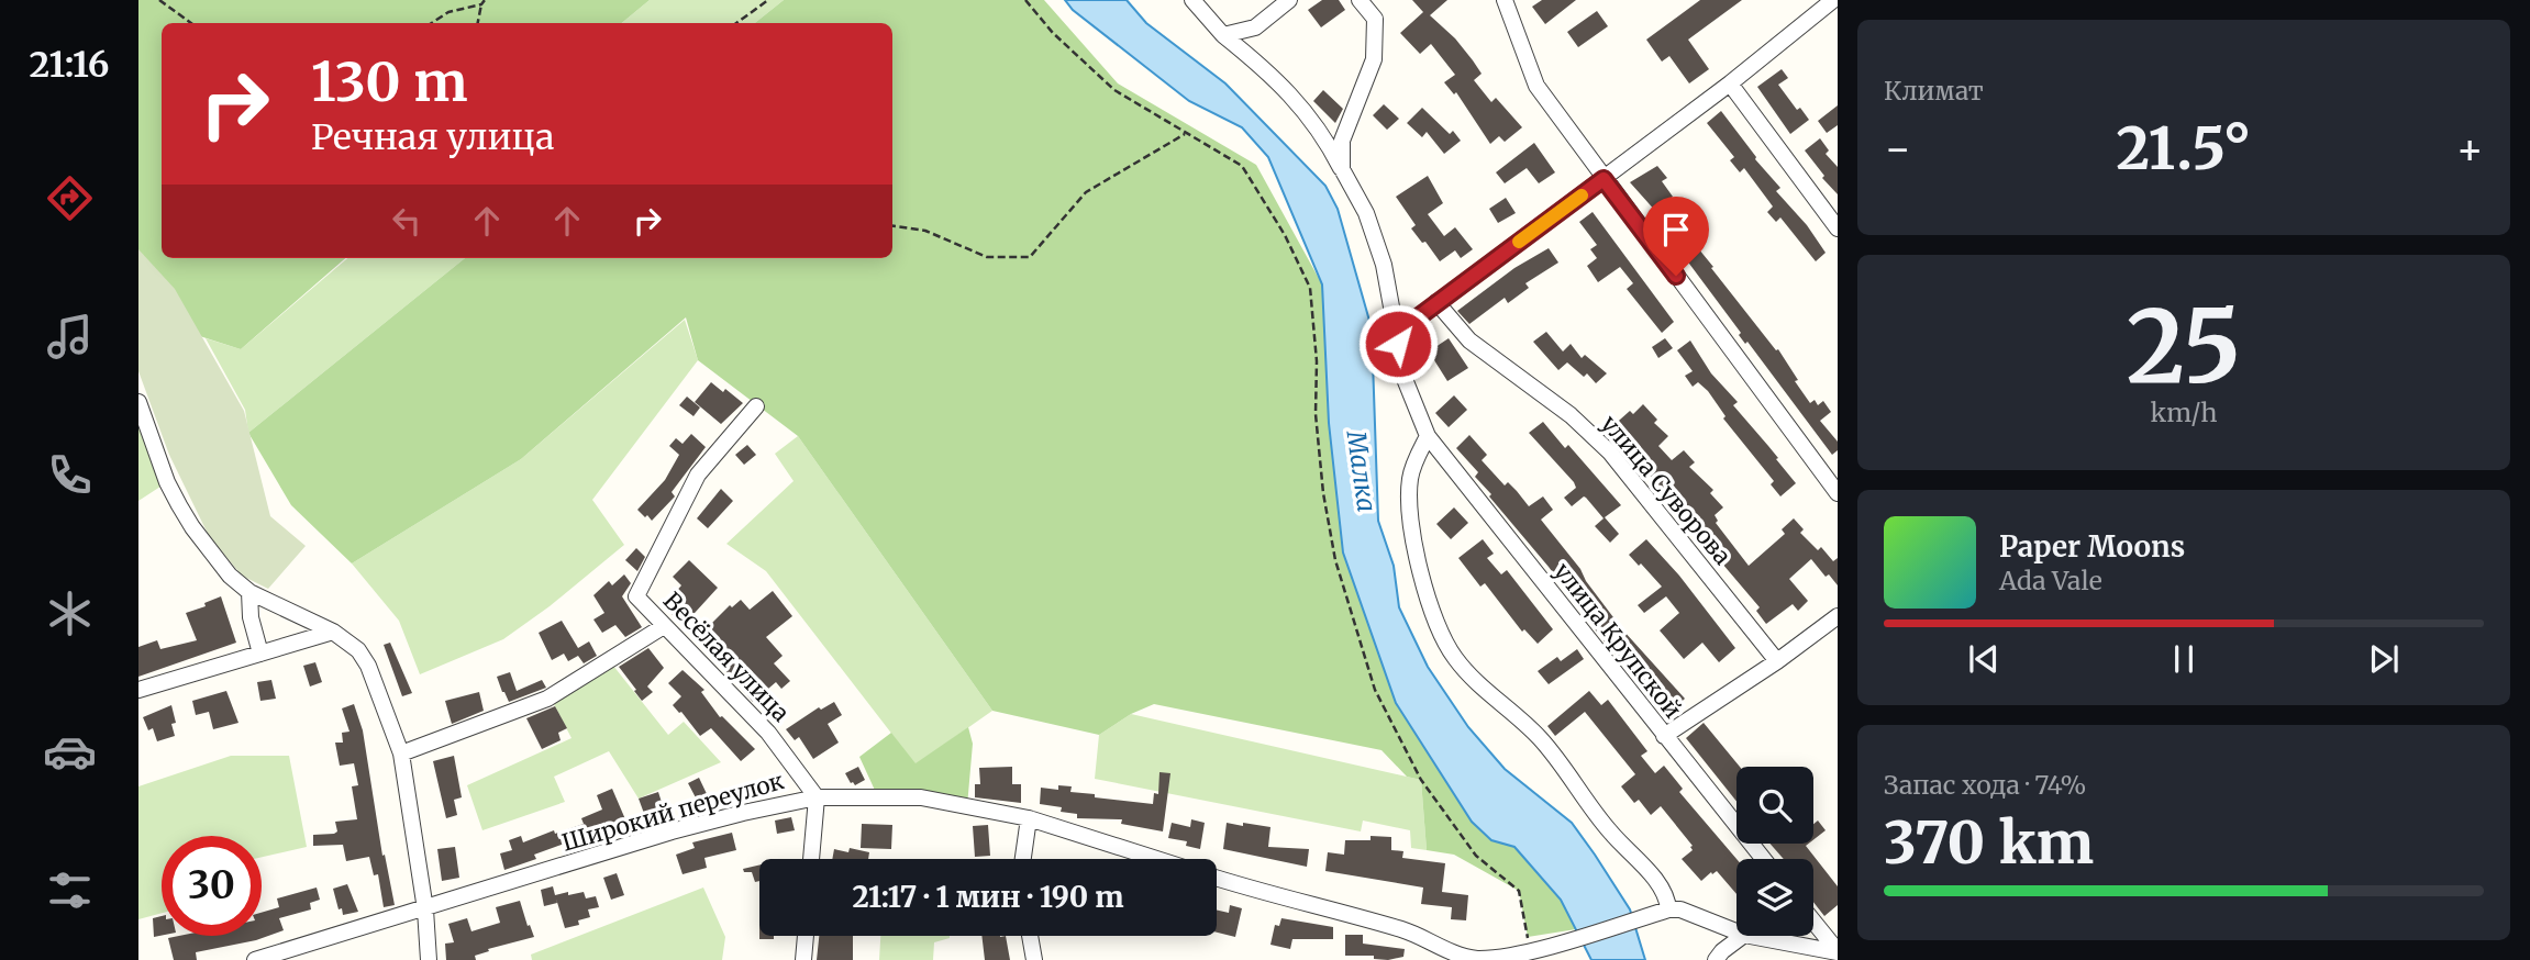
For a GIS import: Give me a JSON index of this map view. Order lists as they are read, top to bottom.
{
  "streets": {
    "street": [
      "улица Суворова",
      "улица Крупской",
      "Весёлая улица",
      "Широкий переулок"
    ]
  },
  "crossings": [
    ["Весёлая улица", "Широкий переулок"]
  ],
  "water": ["Малка"],
  "page": {
    "tabs": "21:16",
    "tile": [
      "Климат",
      ["25", "km/h"],
      ["Запас хода · 74%", "370 km"]
    ],
    "turn": ["130 m", "Речная улица"],
    "heat": ["−", "21.5°", "+"],
    "song": ["Paper Moons", "Ada Vale"],
    "limit": "30",
    "trip": "21:17 · 1 мин · 190 m"
  }
}
